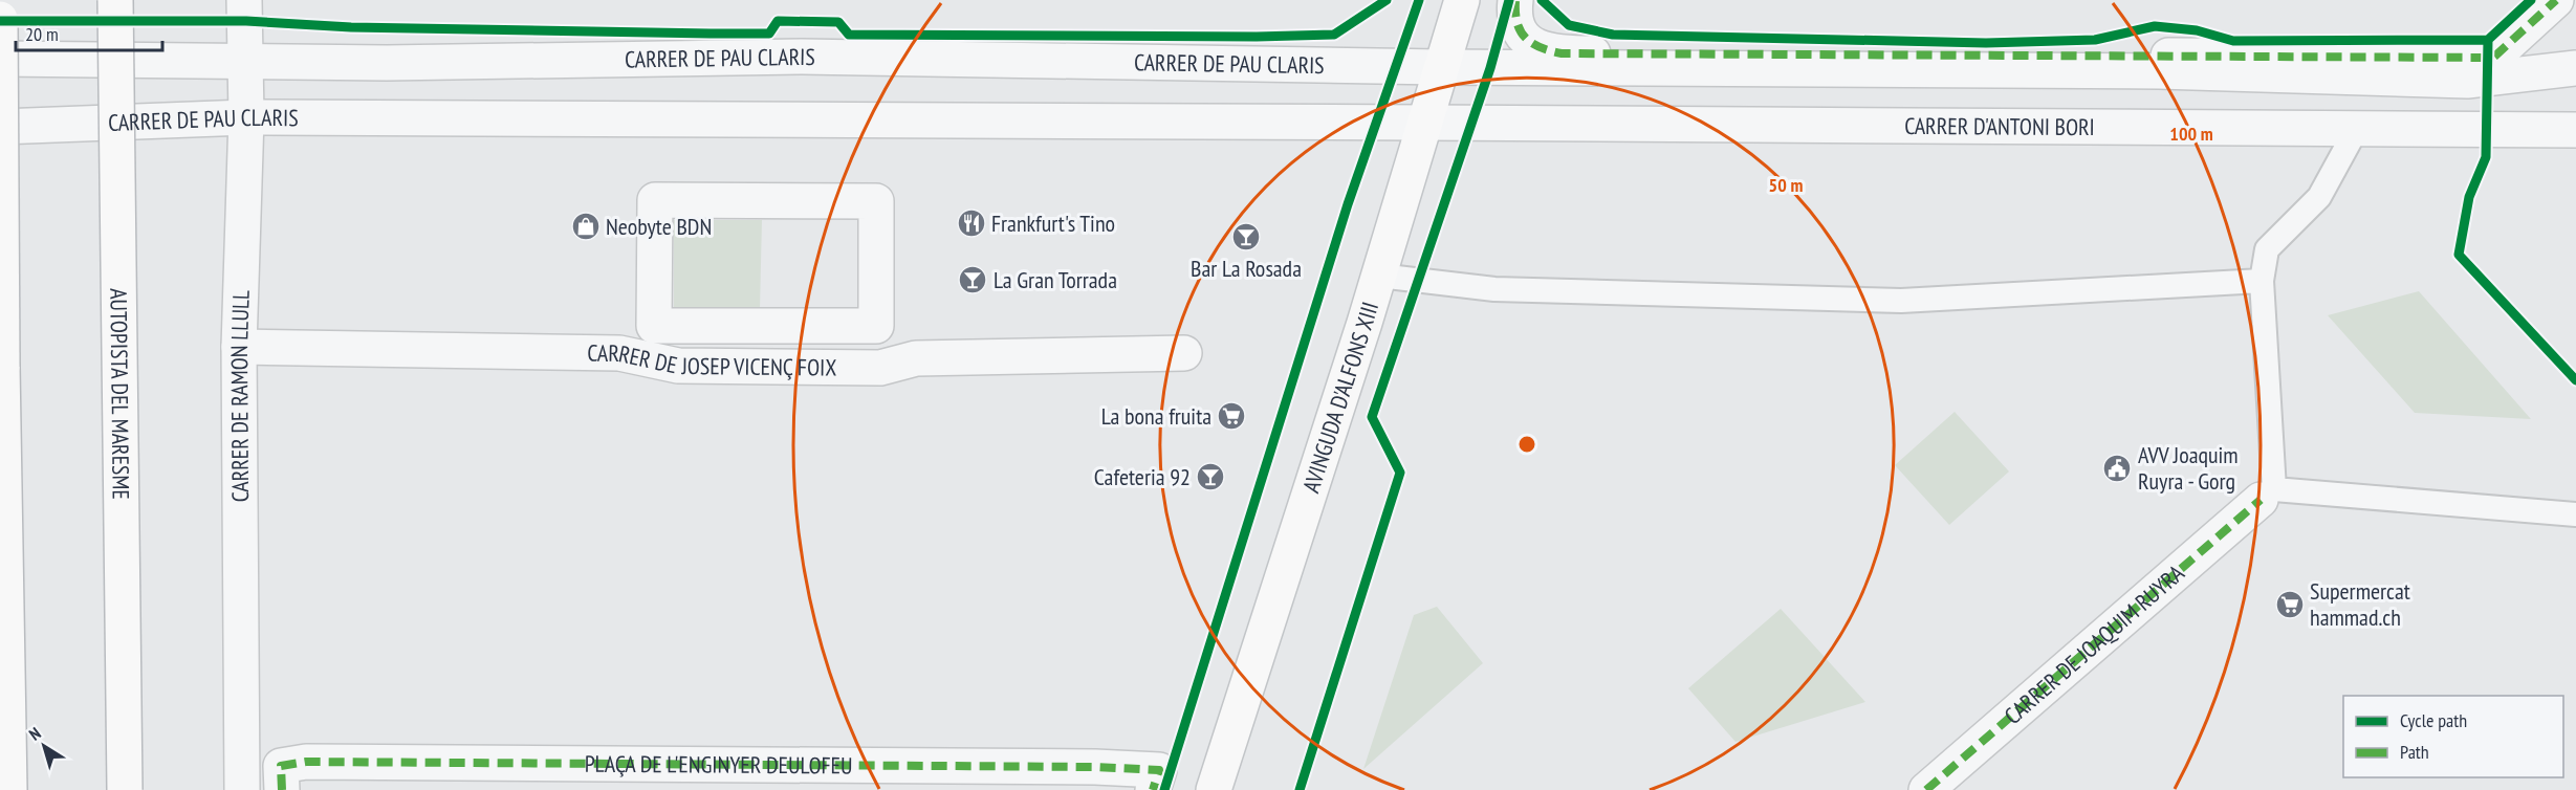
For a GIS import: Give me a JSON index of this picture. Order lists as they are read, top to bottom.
{
  "streets": {
    "main road": ["AUTOPISTA DEL MARESME", "AVINGUDA D'ALFONS XIII"],
    "street": [
      "CARRER DE PAU CLARIS",
      "CARRER D'ANTONI BORI",
      "CARRER DE JOSEP VICENÇ FOIX",
      "CARRER DE RAMON LLULL",
      "CARRER DE JOAQUIM RUYRA",
      "PLAÇA DE L'ENGINYER DEULOFEU"
    ]
  },
  "crossings": [
    ["CARRER DE PAU CLARIS", "CARRER D'ANTONI BORI"],
    ["CARRER DE PAU CLARIS", "CARRER DE RAMON LLULL"],
    ["CARRER DE PAU CLARIS", "AVINGUDA D'ALFONS XIII"],
    ["CARRER D'ANTONI BORI", "AVINGUDA D'ALFONS XIII"],
    ["CARRER DE JOSEP VICENÇ FOIX", "CARRER DE RAMON LLULL"]
  ],
  "places": {
    "restaurant": ["Frankfurt's Tino"],
    "shop": ["Neobyte BDN"],
    "bar": ["Bar La Rosada", "La Gran Torrada", "Cafeteria 92"],
    "supermarket": ["La bona fruita", "Supermercat hammad.ch"],
    "public building": ["AVV Joaquim Ruyra - Gorg"]
  },
  "legend": ["Cycle path", "Path"],
  "scale_bar": "20 m",
  "north": "top left",
  "rings": ["100 m", "50 m"]
}
